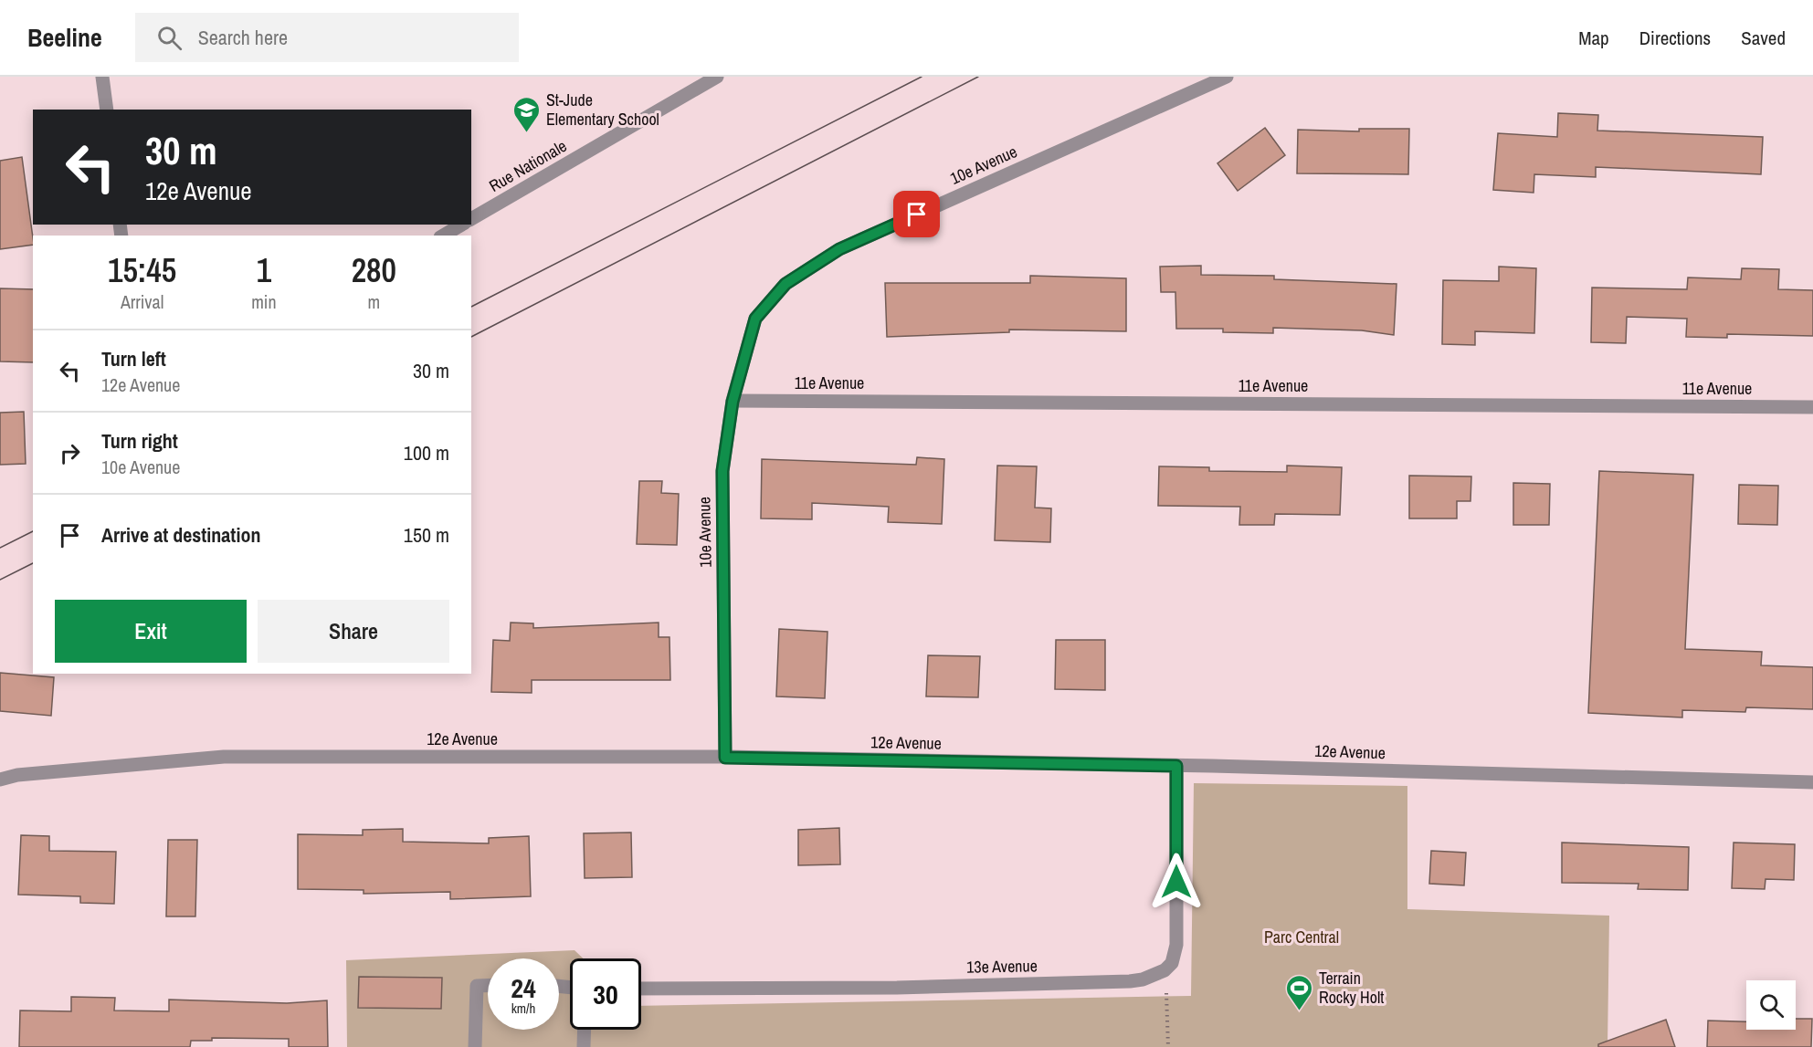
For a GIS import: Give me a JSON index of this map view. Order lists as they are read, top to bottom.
{
  "streets": {
    "street": [
      "10e Avenue",
      "Rue Nationale",
      "11e Avenue",
      "12e Avenue",
      "13e Avenue"
    ]
  },
  "crossings": [
    ["10e Avenue", "11e Avenue"],
    ["10e Avenue", "12e Avenue"],
    ["12e Avenue", "13e Avenue"]
  ],
  "parks": ["Parc Central"],
  "places": {
    "school or university": ["St-Jude Elementary School"],
    "sports": ["Terrain Rocky Holt"]
  },
  "page": {
    "header": "Beeline",
    "search": "Search here",
    "nav": ["Map", "Directions", "Saved"],
    "turn": ["30 m", "12e Avenue"],
    "eta": [
      "15:45",
      "Arrival",
      "1",
      "min",
      "280",
      "m"
    ],
    "list": [
      {
        "name": "Turn left",
        "note": "12e Avenue",
        "value": "30 m"
      },
      {
        "name": "Turn right",
        "note": "10e Avenue",
        "value": "100 m"
      },
      {
        "name": "Arrive at destination",
        "value": "150 m"
      }
    ],
    "buttons": ["Exit", "Share"],
    "speed": "24 km/h",
    "limit": "30"
  }
}
